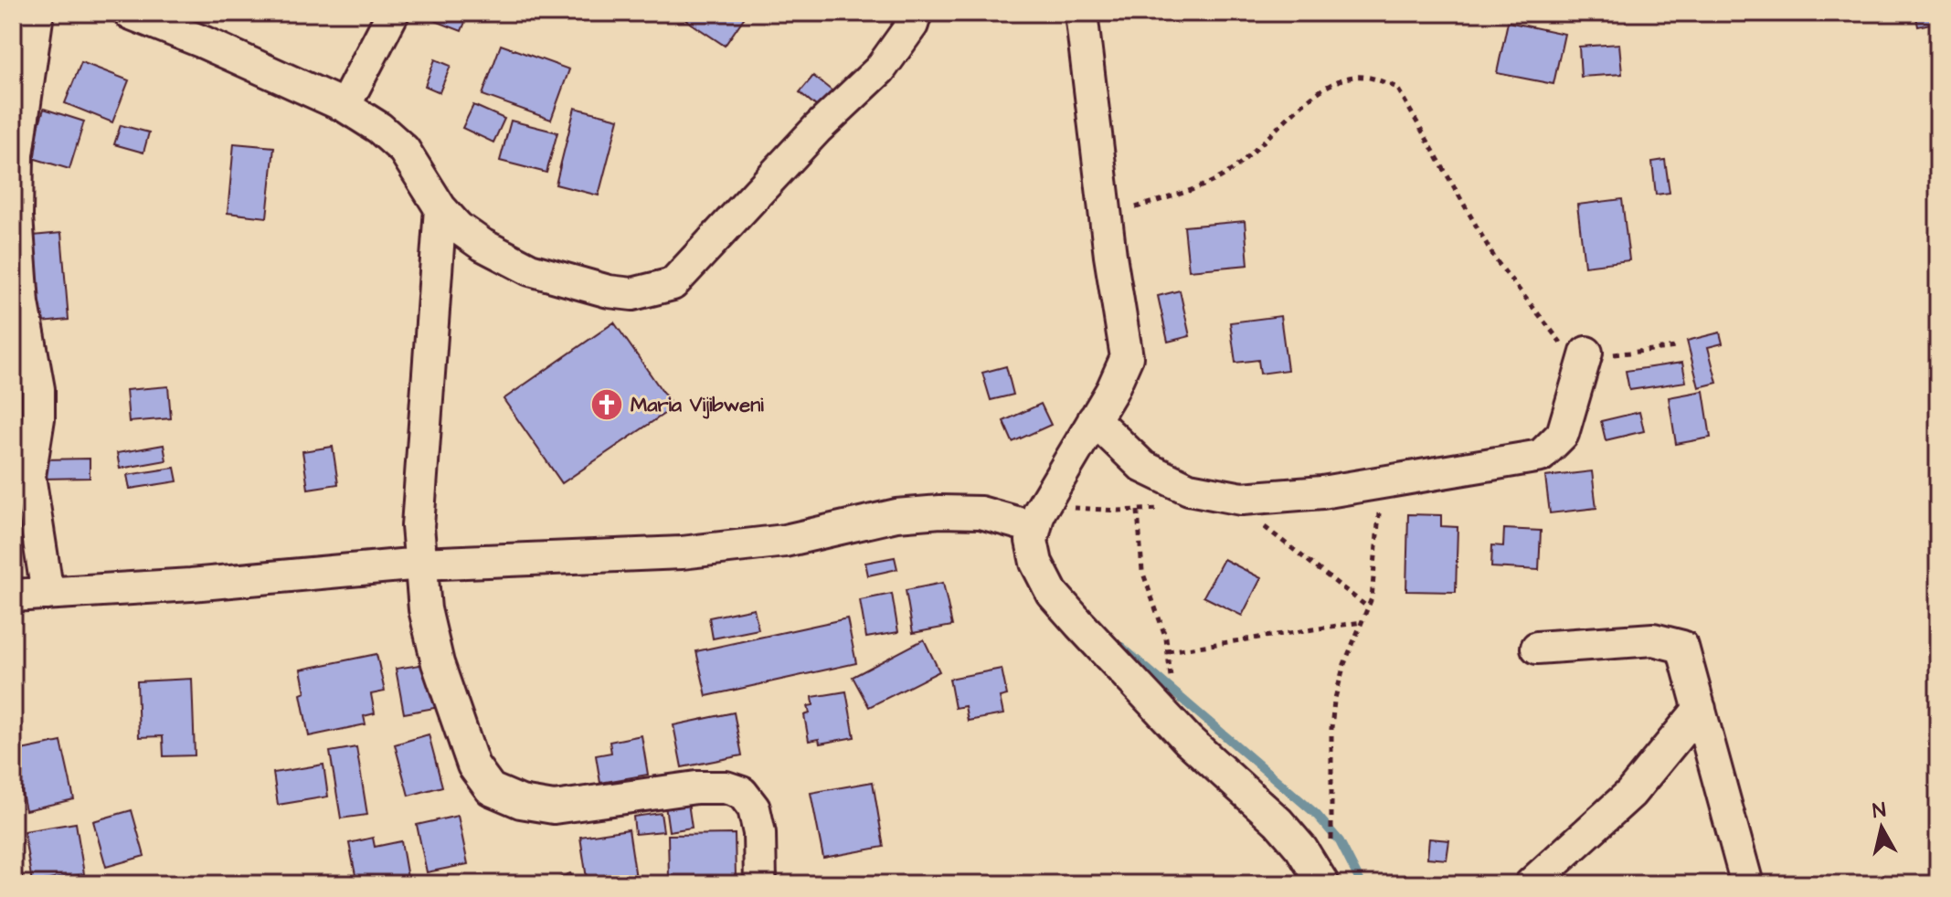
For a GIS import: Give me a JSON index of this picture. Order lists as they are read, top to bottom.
{
  "places": {
    "church": ["Maria Vijibweni"]
  },
  "north": "top"
}
